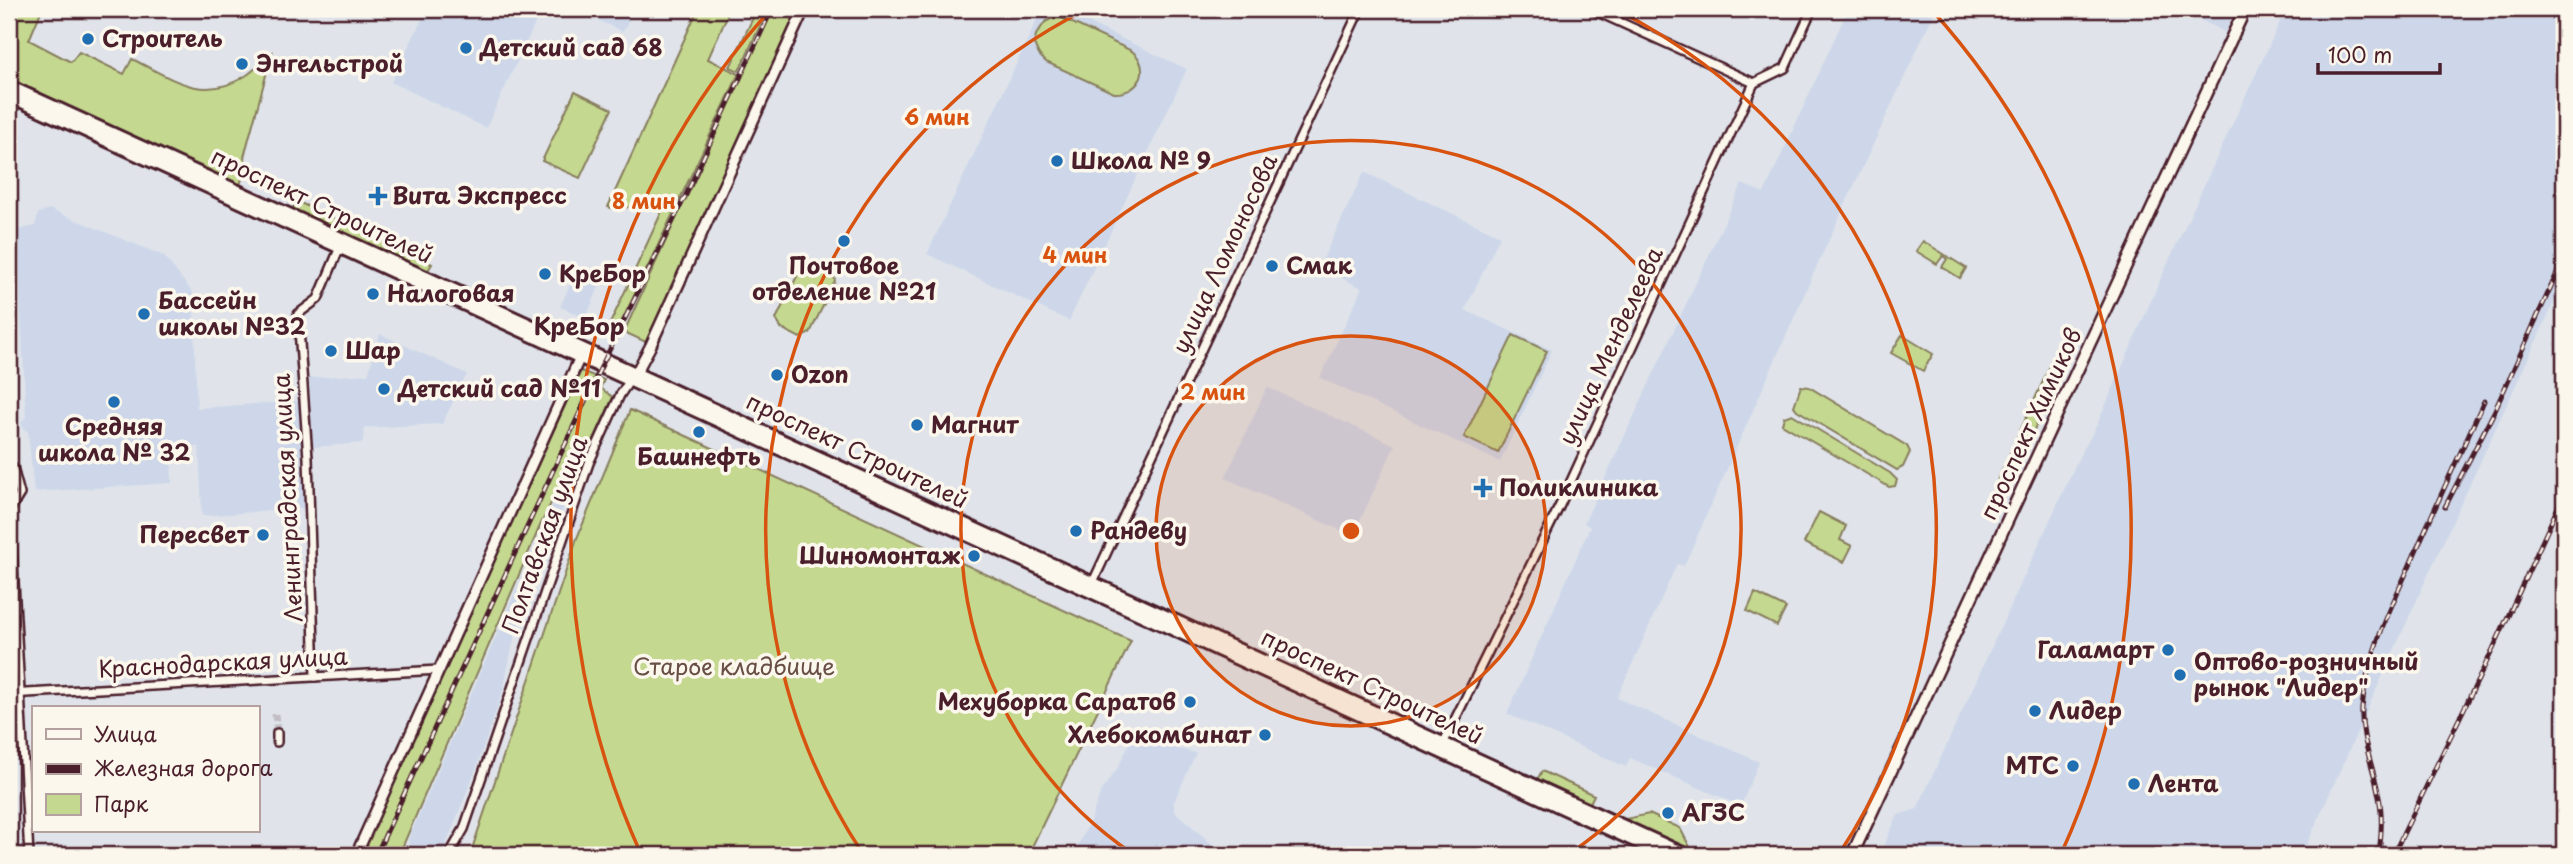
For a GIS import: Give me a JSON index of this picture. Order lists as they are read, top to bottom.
{
  "streets": {
    "main road": ["проспект Строителей", "проспект Химиков"],
    "street": [
      "улица Ломоносова",
      "улица Менделеева",
      "Ленинградская улица",
      "Полтавская улица",
      "Краснодарская улица"
    ]
  },
  "crossings": [
    ["проспект Строителей", "улица Ломоносова"],
    ["проспект Строителей", "улица Менделеева"],
    ["проспект Строителей", "Ленинградская улица"],
    ["проспект Строителей", "Полтавская улица"],
    ["Ленинградская улица", "Краснодарская улица"],
    ["Полтавская улица", "Краснодарская улица"]
  ],
  "districts": ["КреБор"],
  "parks": ["Старое кладбище"],
  "places": {
    "other": [
      "Строитель",
      "Детский сад 68",
      "Энгельстрой",
      "Школа № 9",
      "Почтовое отделение №21",
      "Смак",
      "КреБор",
      "Налоговая",
      "Бассейн школы №32",
      "Шар",
      "Ozon",
      "Детский сад №11",
      "Средняя школа № 32",
      "Магнит",
      "Башнефть",
      "Рандеву",
      "Пересвет",
      "Шиномонтаж",
      "Галамарт",
      "Оптово-розничный рынок \"Лидер\"",
      "Мехуборка Саратов",
      "Лидер",
      "Хлебокомбинат",
      "МТС",
      "Лента",
      "АГЗС"
    ],
    "health": ["Вита Экспресс", "Поликлиника"]
  },
  "legend": ["Улица", "Железная дорога", "Парк"],
  "scale_bar": "100 m",
  "rings": [
    "6 мин",
    "8 мин",
    "4 мин",
    "2 мин"
  ]
}
